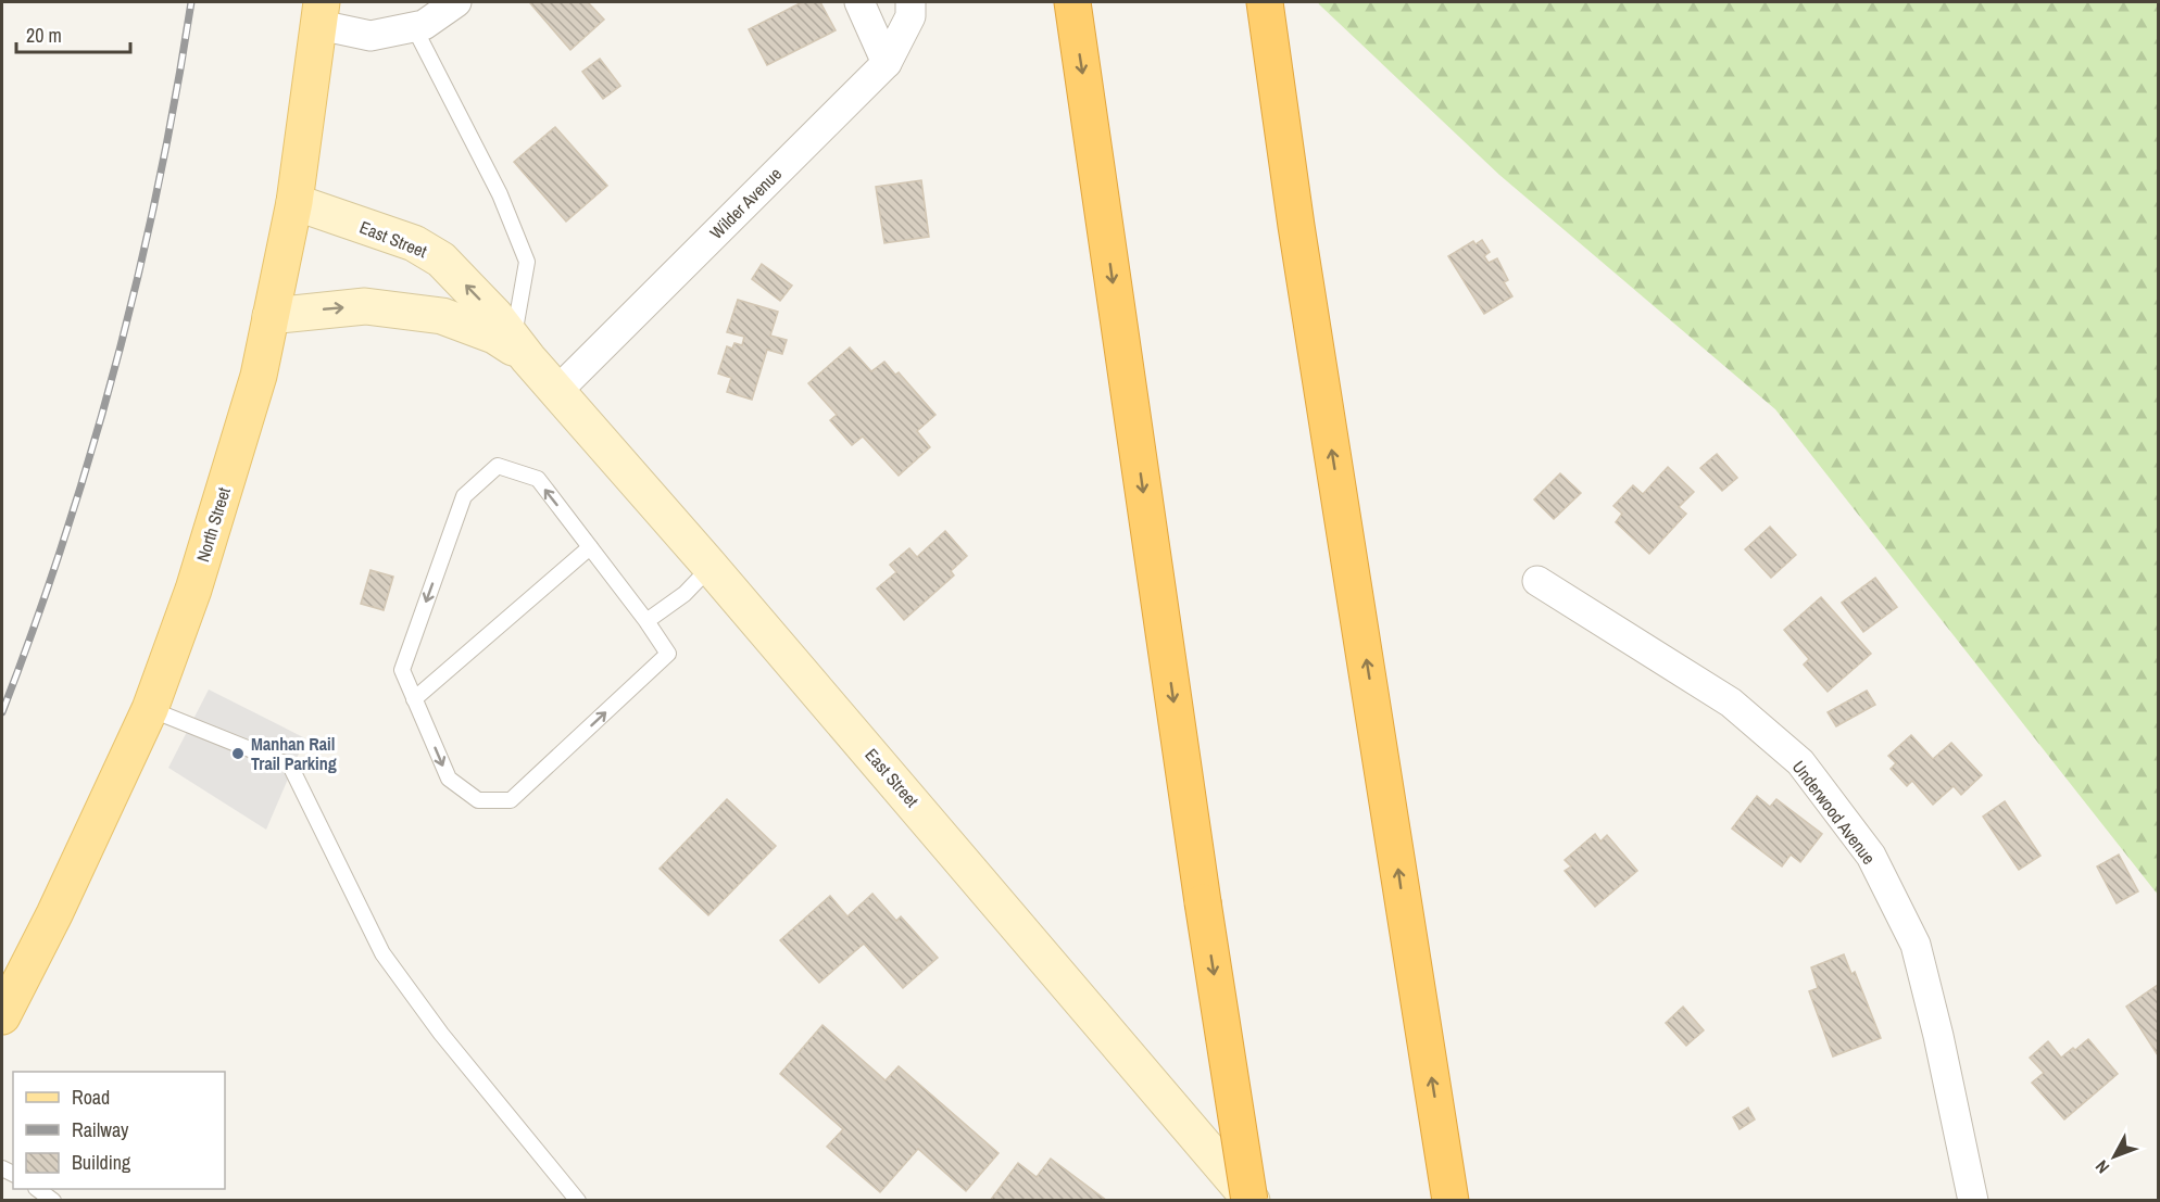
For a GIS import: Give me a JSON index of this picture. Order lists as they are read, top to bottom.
{
  "streets": {
    "main road": ["East Street", "North Street"],
    "street": ["Wilder Avenue", "Underwood Avenue"]
  },
  "crossings": [
    ["Wilder Avenue", "East Street"],
    ["East Street", "North Street"]
  ],
  "places": ["Manhan Rail Trail Parking"],
  "legend": ["Road", "Railway", "Building"],
  "scale_bar": "20 m",
  "north": "bottom left"
}
